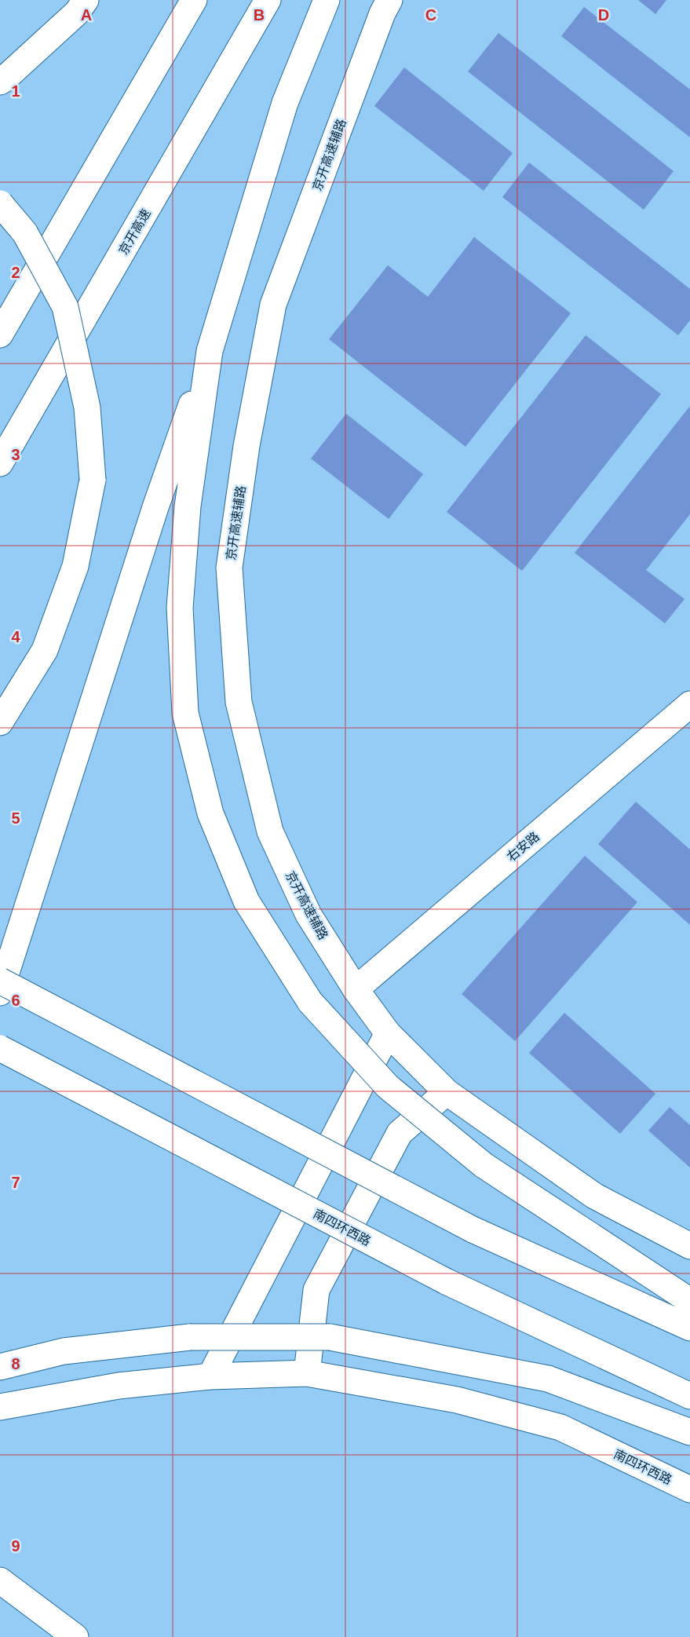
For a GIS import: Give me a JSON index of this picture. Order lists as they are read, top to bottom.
{
  "streets": {
    "main road": [
      "京开高速辅路",
      "京开高速",
      "右安路",
      "南四环西路"
    ]
  },
  "crossings": [
    ["京开高速辅路", "右安路"]
  ],
  "grid": {
    "columns": [
      "A",
      "B",
      "C",
      "D"
    ],
    "rows": [
      "1",
      "2",
      "3",
      "4",
      "5",
      "6",
      "7",
      "8",
      "9"
    ]
  }
}
